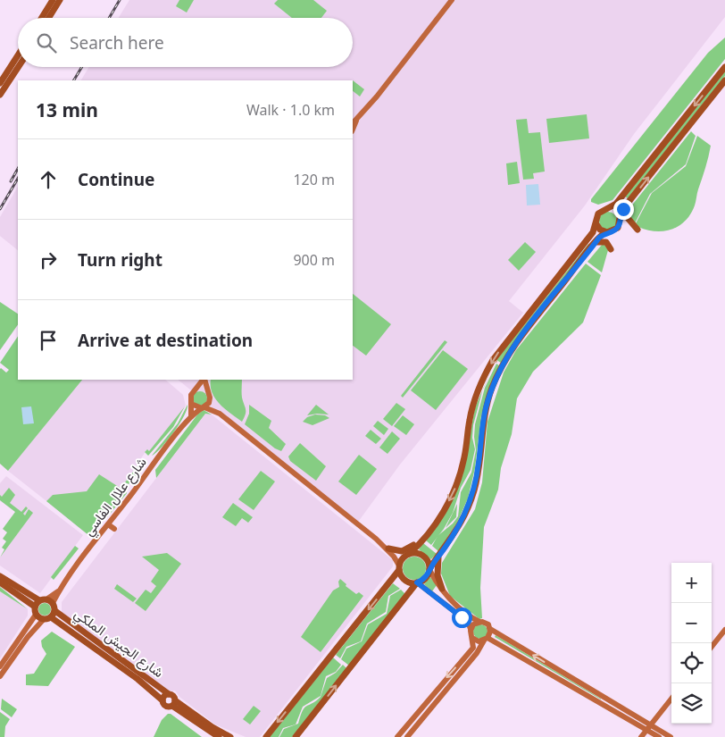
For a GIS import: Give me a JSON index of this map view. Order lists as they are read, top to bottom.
{
  "streets": {
    "main road": ["شارع الجيش الملكي"],
    "street": ["شارع علال الفاسي"]
  },
  "crossings": [
    ["شارع علال الفاسي", "شارع الجيش الملكي"]
  ],
  "page": {
    "search": "Search here",
    "heading": ["13 min", "Walk · 1.0 km"],
    "list": [
      ["Continue", "120 m"],
      ["Turn right", "900 m"],
      "Arrive at destination"
    ],
    "map_buttons": ["+", "−"]
  }
}
